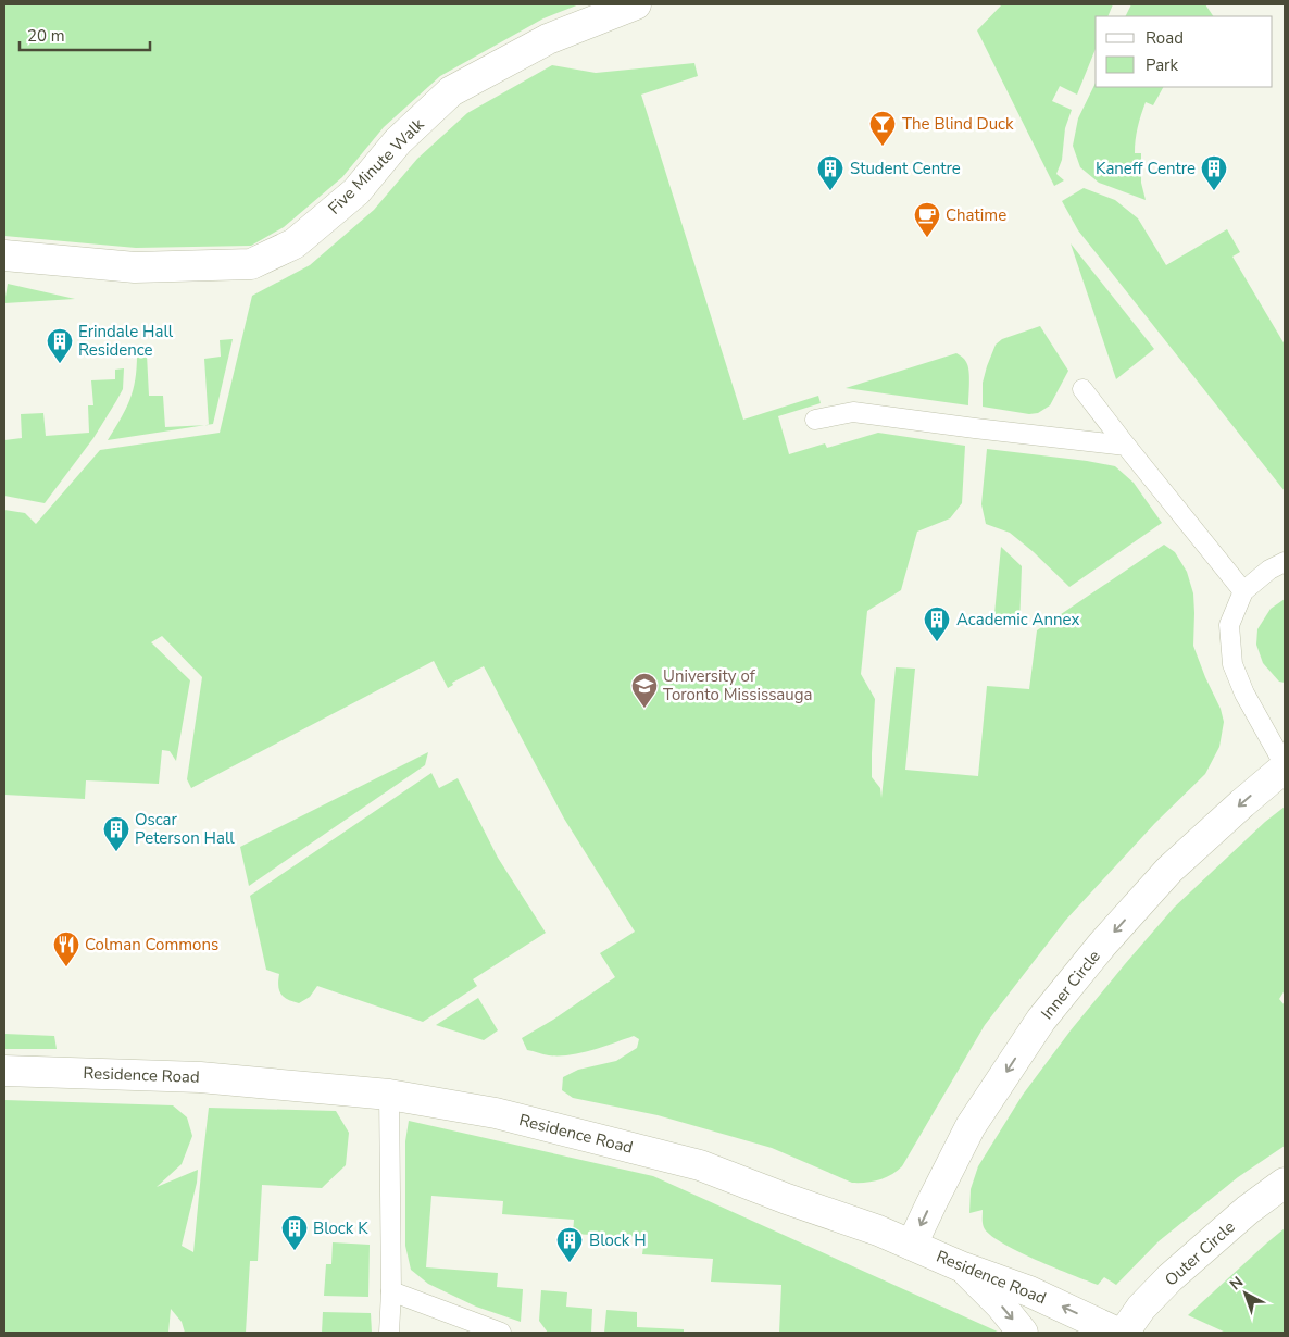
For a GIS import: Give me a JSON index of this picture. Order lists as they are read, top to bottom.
{
  "streets": {
    "street": [
      "Five Minute Walk",
      "Inner Circle",
      "Residence Road",
      "Outer Circle"
    ]
  },
  "crossings": [
    ["Inner Circle", "Residence Road"]
  ],
  "one_way": ["Inner Circle"],
  "places": {
    "bar": ["The Blind Duck"],
    "building": [
      "Student Centre",
      "Kaneff Centre",
      "Erindale Hall Residence",
      "Academic Annex",
      "Oscar Peterson Hall",
      "Block K",
      "Block H"
    ],
    "cafe": ["Chatime"],
    "school or university": ["University of Toronto Mississauga"],
    "restaurant": ["Colman Commons"]
  },
  "legend": ["Road", "Park"],
  "scale_bar": "20 m",
  "north": "top left"
}
